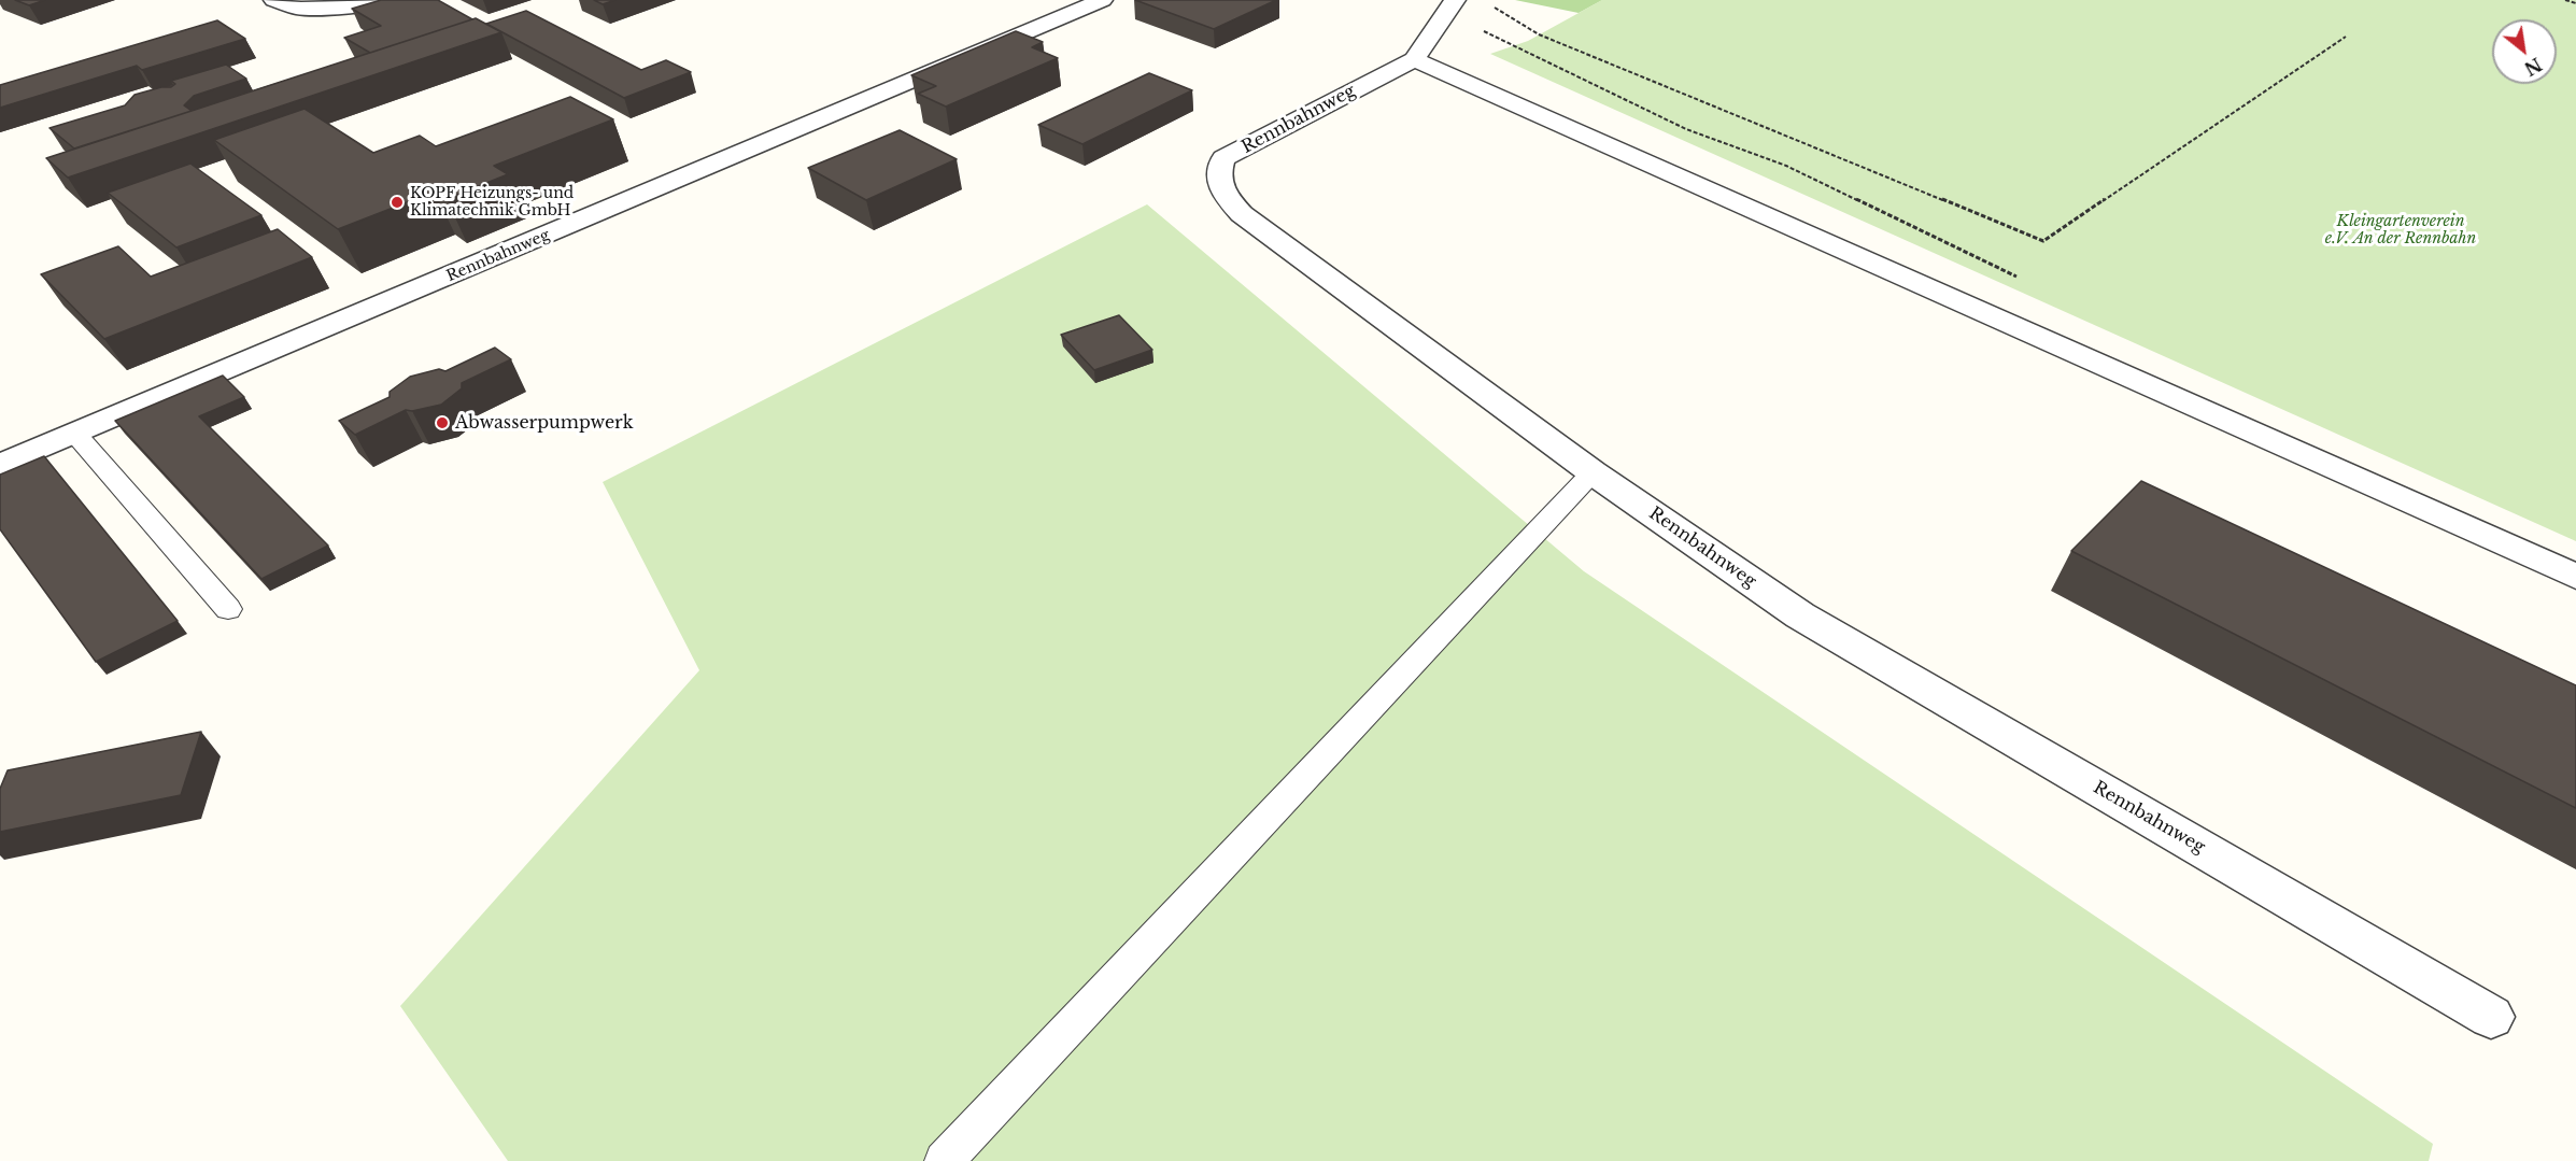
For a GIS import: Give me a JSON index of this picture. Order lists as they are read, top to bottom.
{
  "streets": {
    "street": ["Rennbahnweg"]
  },
  "parks": ["Kleingartenverein e.V. An der Rennbahn"],
  "places": ["KOPF Heizungs- und Klimatechnik GmbH", "Abwasserpumpwerk"],
  "north": "bottom right"
}
